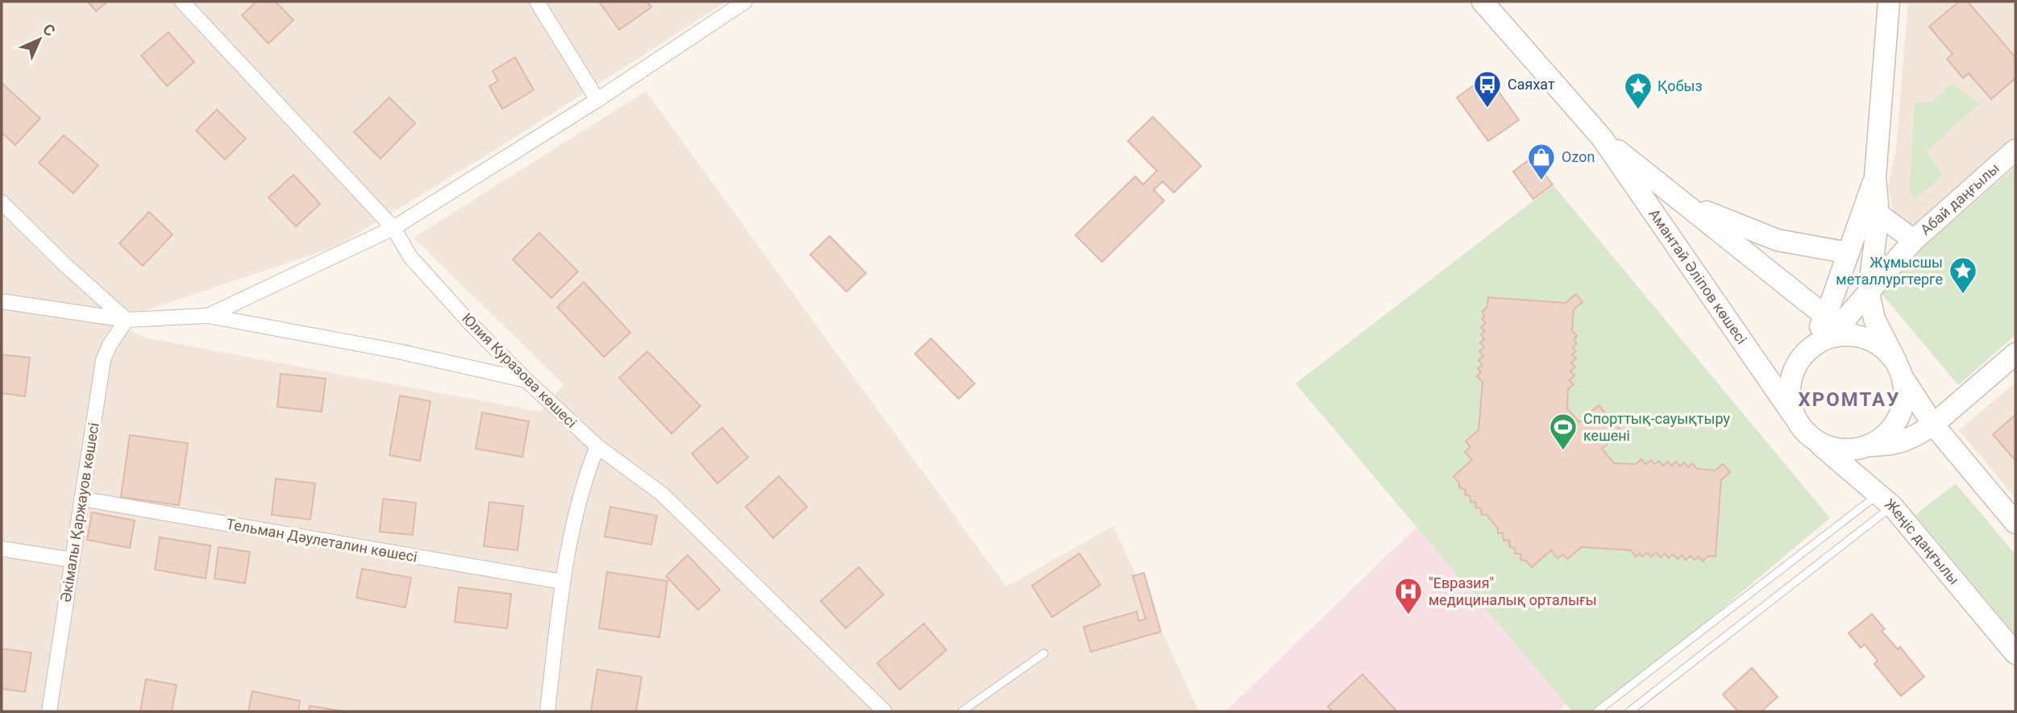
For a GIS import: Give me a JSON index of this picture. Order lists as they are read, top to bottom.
{
  "streets": {
    "main road": ["Абай даңғылы", "Амантай Әліпов көшесі", "Жеңіс даңғылы"],
    "street": ["Юлия Куразова көшесі", "Әкімалы Қаржауов көшесі", "Тельман Дәулеталин көшесі"]
  },
  "crossings": [
    ["Абай даңғылы", "Амантай Әліпов көшесі"],
    ["Амантай Әліпов көшесі", "Жеңіс даңғылы"],
    ["Әкімалы Қаржауов көшесі", "Тельман Дәулеталин көшесі"]
  ],
  "districts": ["ХРОМТАУ"],
  "places": {
    "bus stop": ["Саяхат"],
    "place": ["Қобыз", "Жұмысшы металлургтерге"],
    "shop": ["Ozon"],
    "sports": ["Спорттық-сауықтыру кешені"],
    "hospital": ["\"Евразия\" медициналық орталығы"]
  },
  "north": "top right"
}
